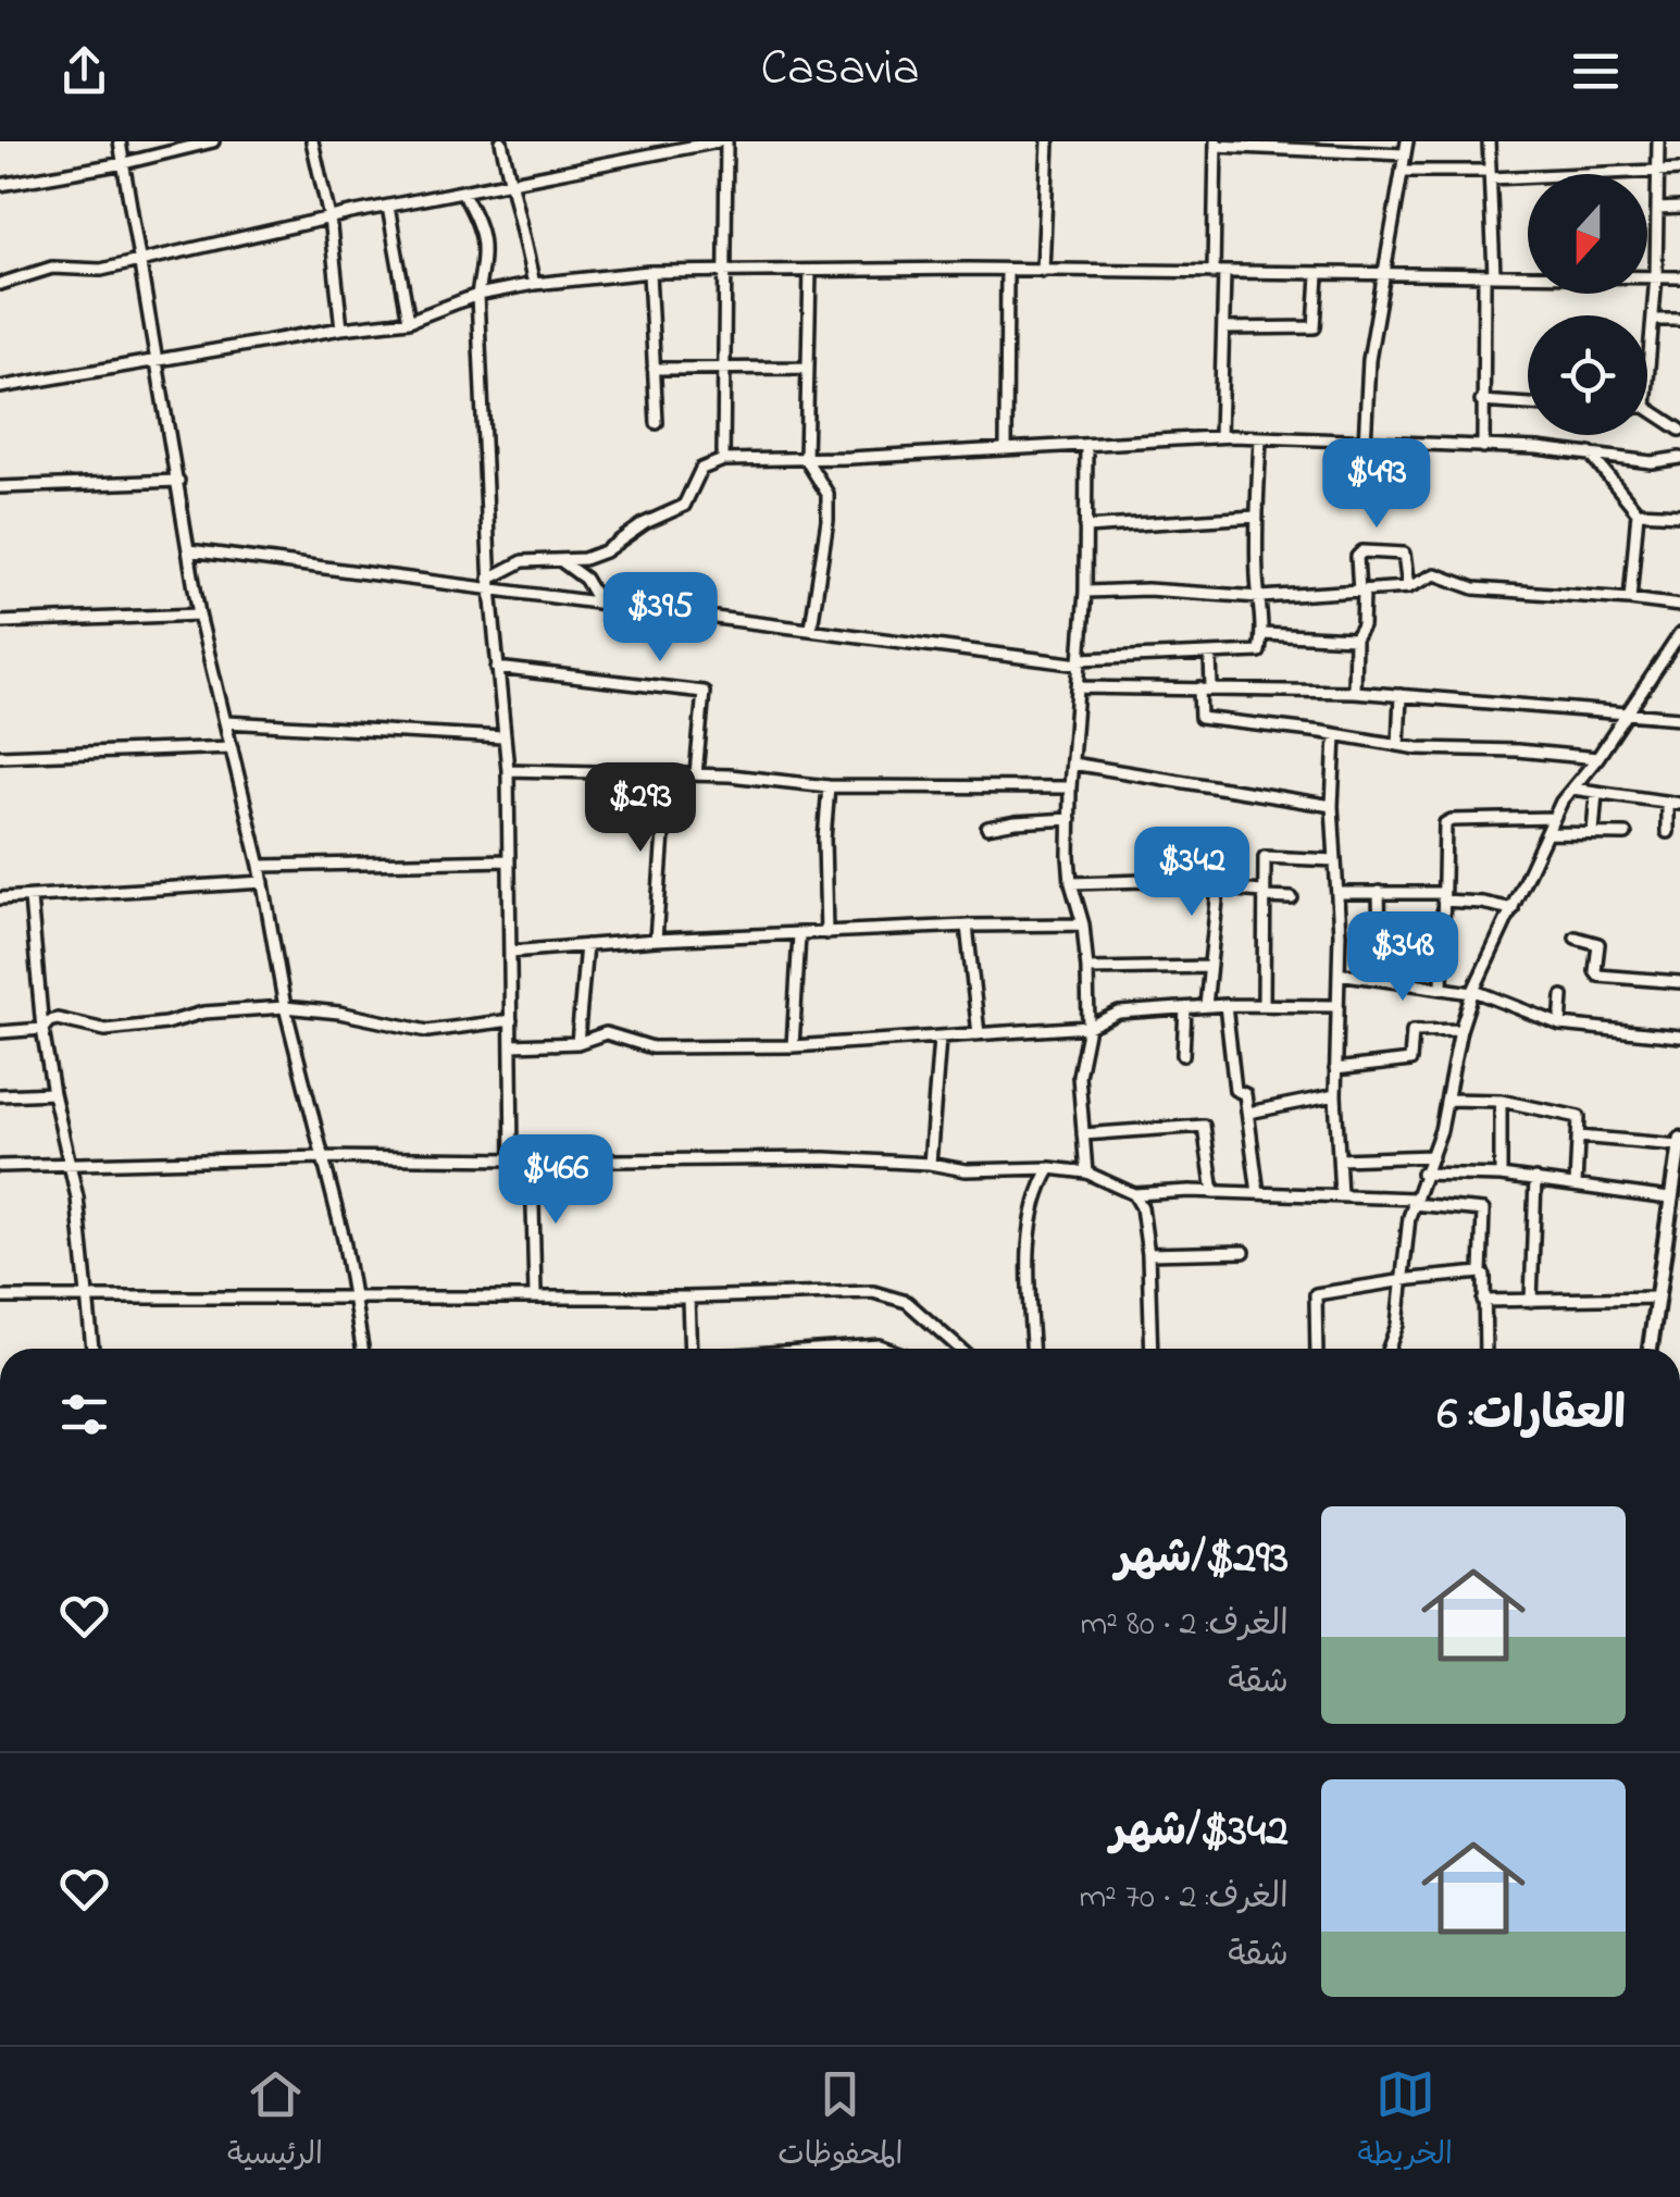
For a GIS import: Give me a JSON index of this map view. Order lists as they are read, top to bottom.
{
  "north": "bottom",
  "page": {
    "header": "Casavia",
    "price": [
      "$493",
      "$395",
      "$293",
      "$342",
      "$348",
      "$466"
    ],
    "heading": "العقارات: 6",
    "list": [
      {
        "name": "$293/شهر",
        "note": "الغرف: 2 · 80 m² · شقة"
      },
      {
        "name": "$342/شهر",
        "note": "الغرف: 2 · 70 m² · شقة"
      }
    ],
    "tabs": ["الخريطة", "المحفوظات", "الرئيسية"]
  }
}
